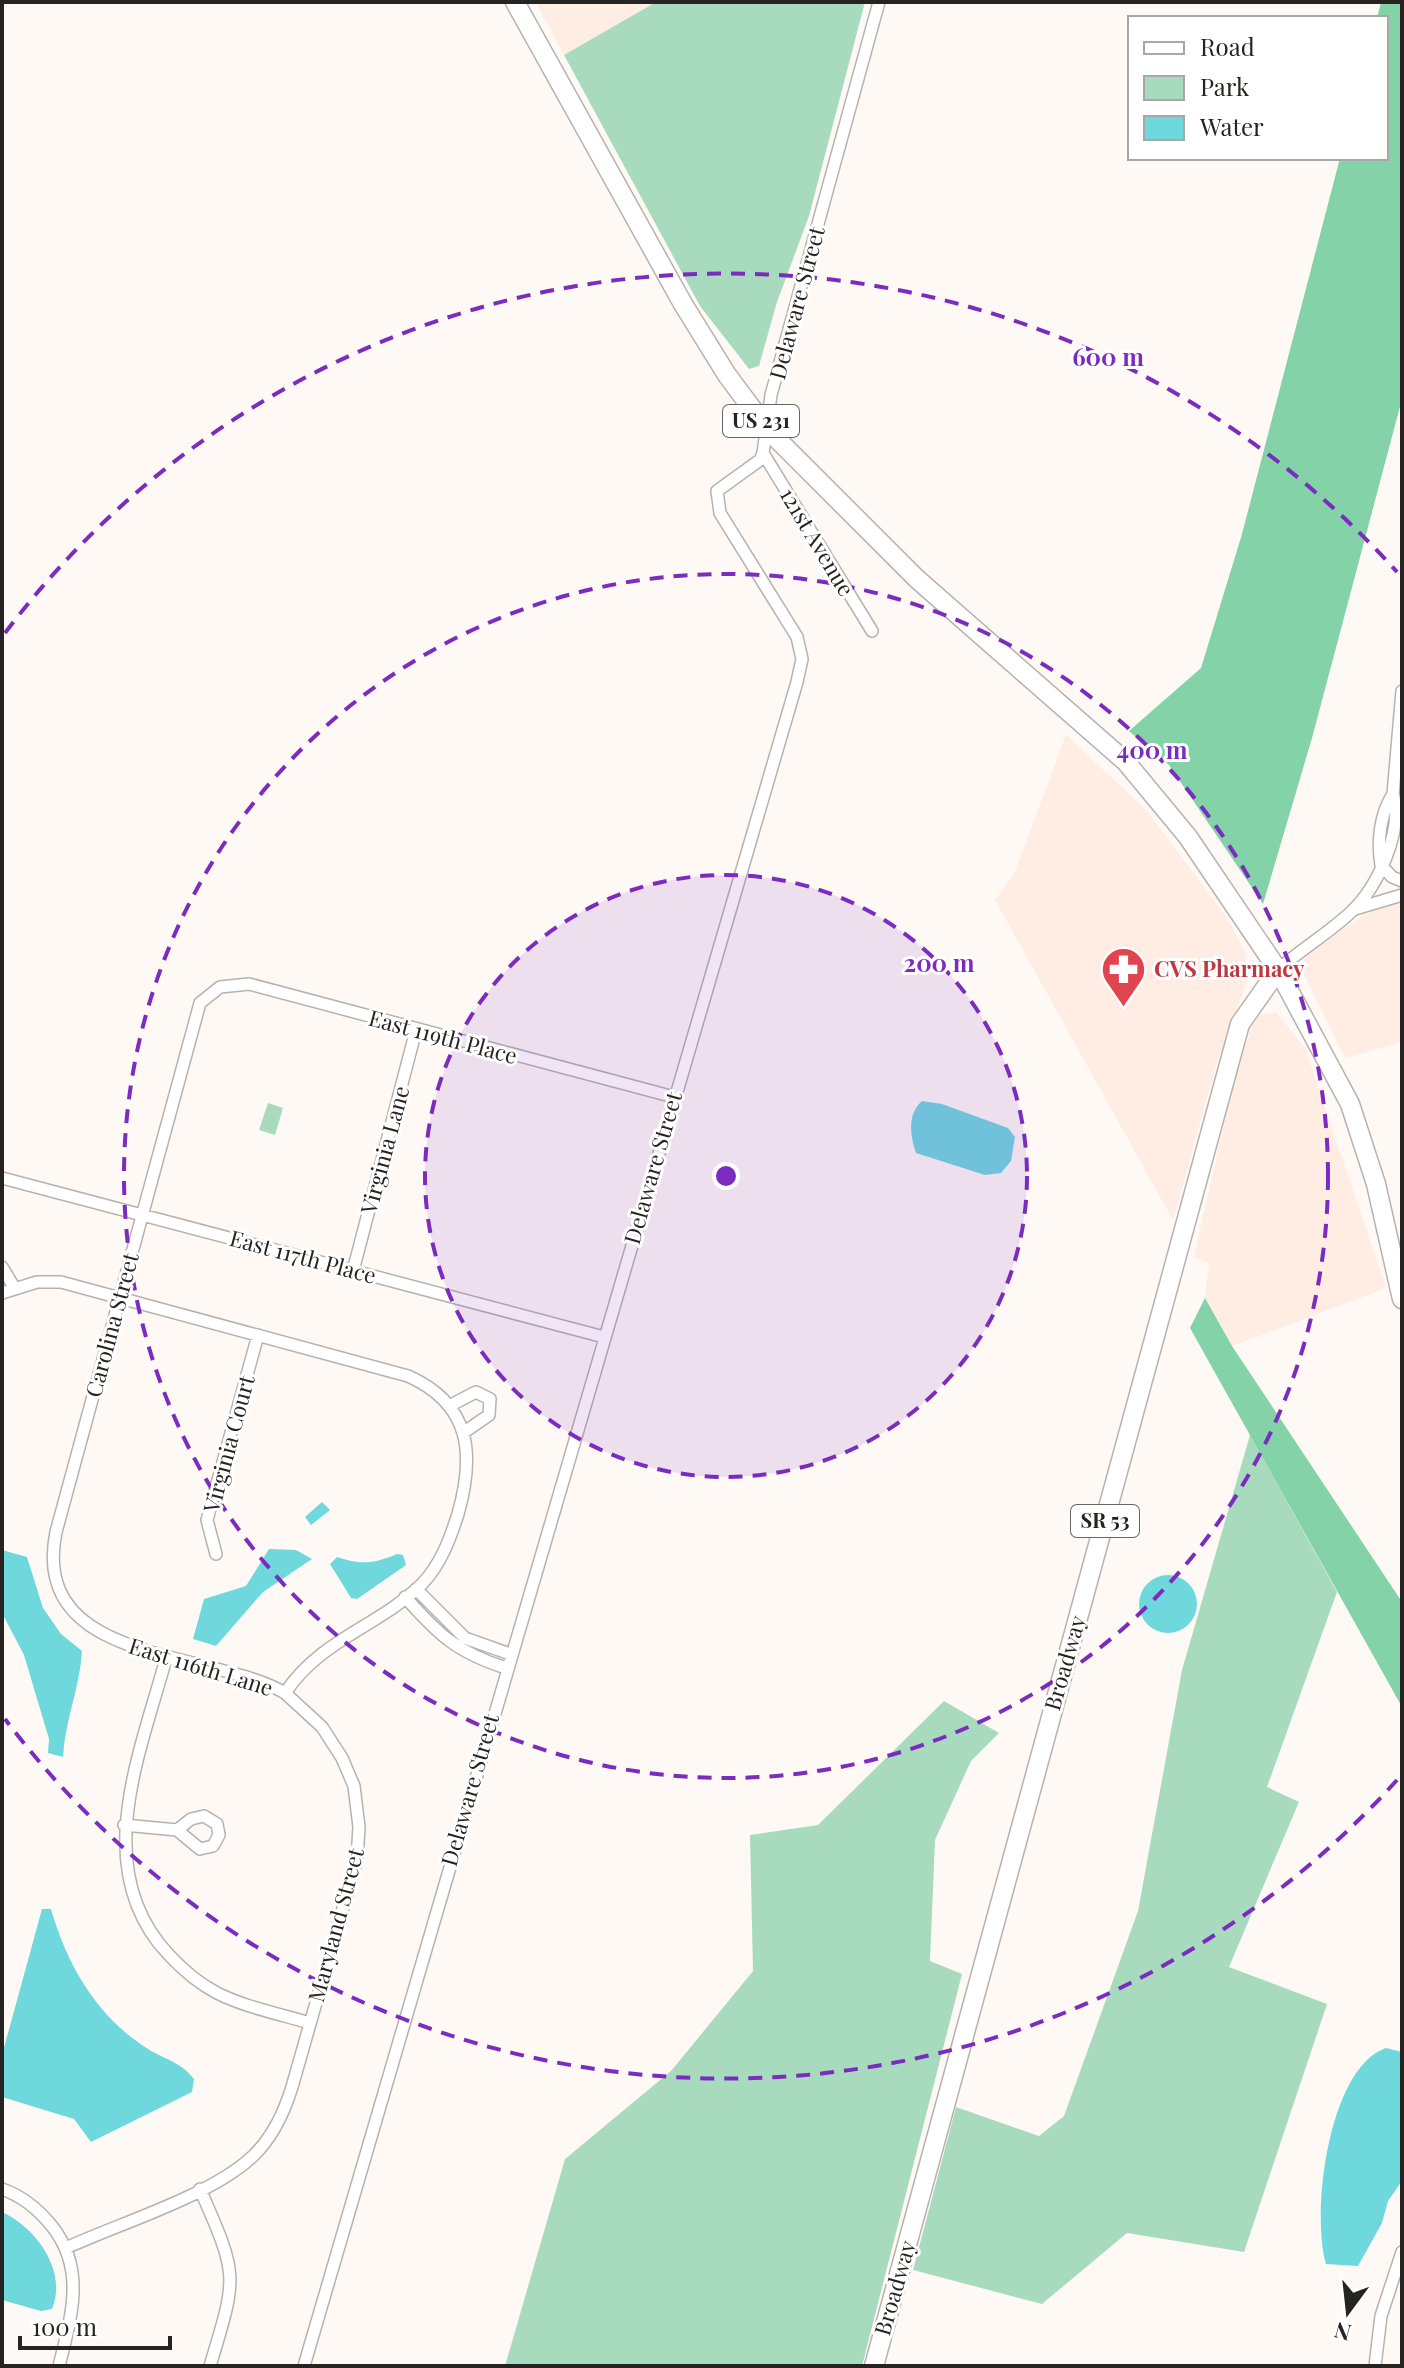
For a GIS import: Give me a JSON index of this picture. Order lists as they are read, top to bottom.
{
  "streets": {
    "main road": ["US 231", "SR 53", "Broadway"],
    "street": [
      "Delaware Street",
      "121st Avenue",
      "East 119th Place",
      "Virginia Lane",
      "East 117th Place",
      "Carolina Street",
      "Virginia Court",
      "East 116th Lane",
      "Maryland Street"
    ]
  },
  "crossings": [
    ["Delaware Street", "US 231"],
    ["Delaware Street", "121st Avenue"],
    ["Delaware Street", "East 119th Place"],
    ["Delaware Street", "East 117th Place"],
    ["US 231", "Broadway"],
    ["East 119th Place", "Virginia Lane"],
    ["East 119th Place", "Carolina Street"],
    ["Virginia Lane", "East 117th Place"],
    ["East 117th Place", "Carolina Street"],
    ["Carolina Street", "East 116th Lane"],
    ["East 116th Lane", "Maryland Street"]
  ],
  "places": {
    "pharmacy": ["CVS Pharmacy"]
  },
  "legend": ["Road", "Park", "Water"],
  "scale_bar": "100 m",
  "north": "bottom",
  "rings": ["600 m", "400 m", "200 m"]
}
